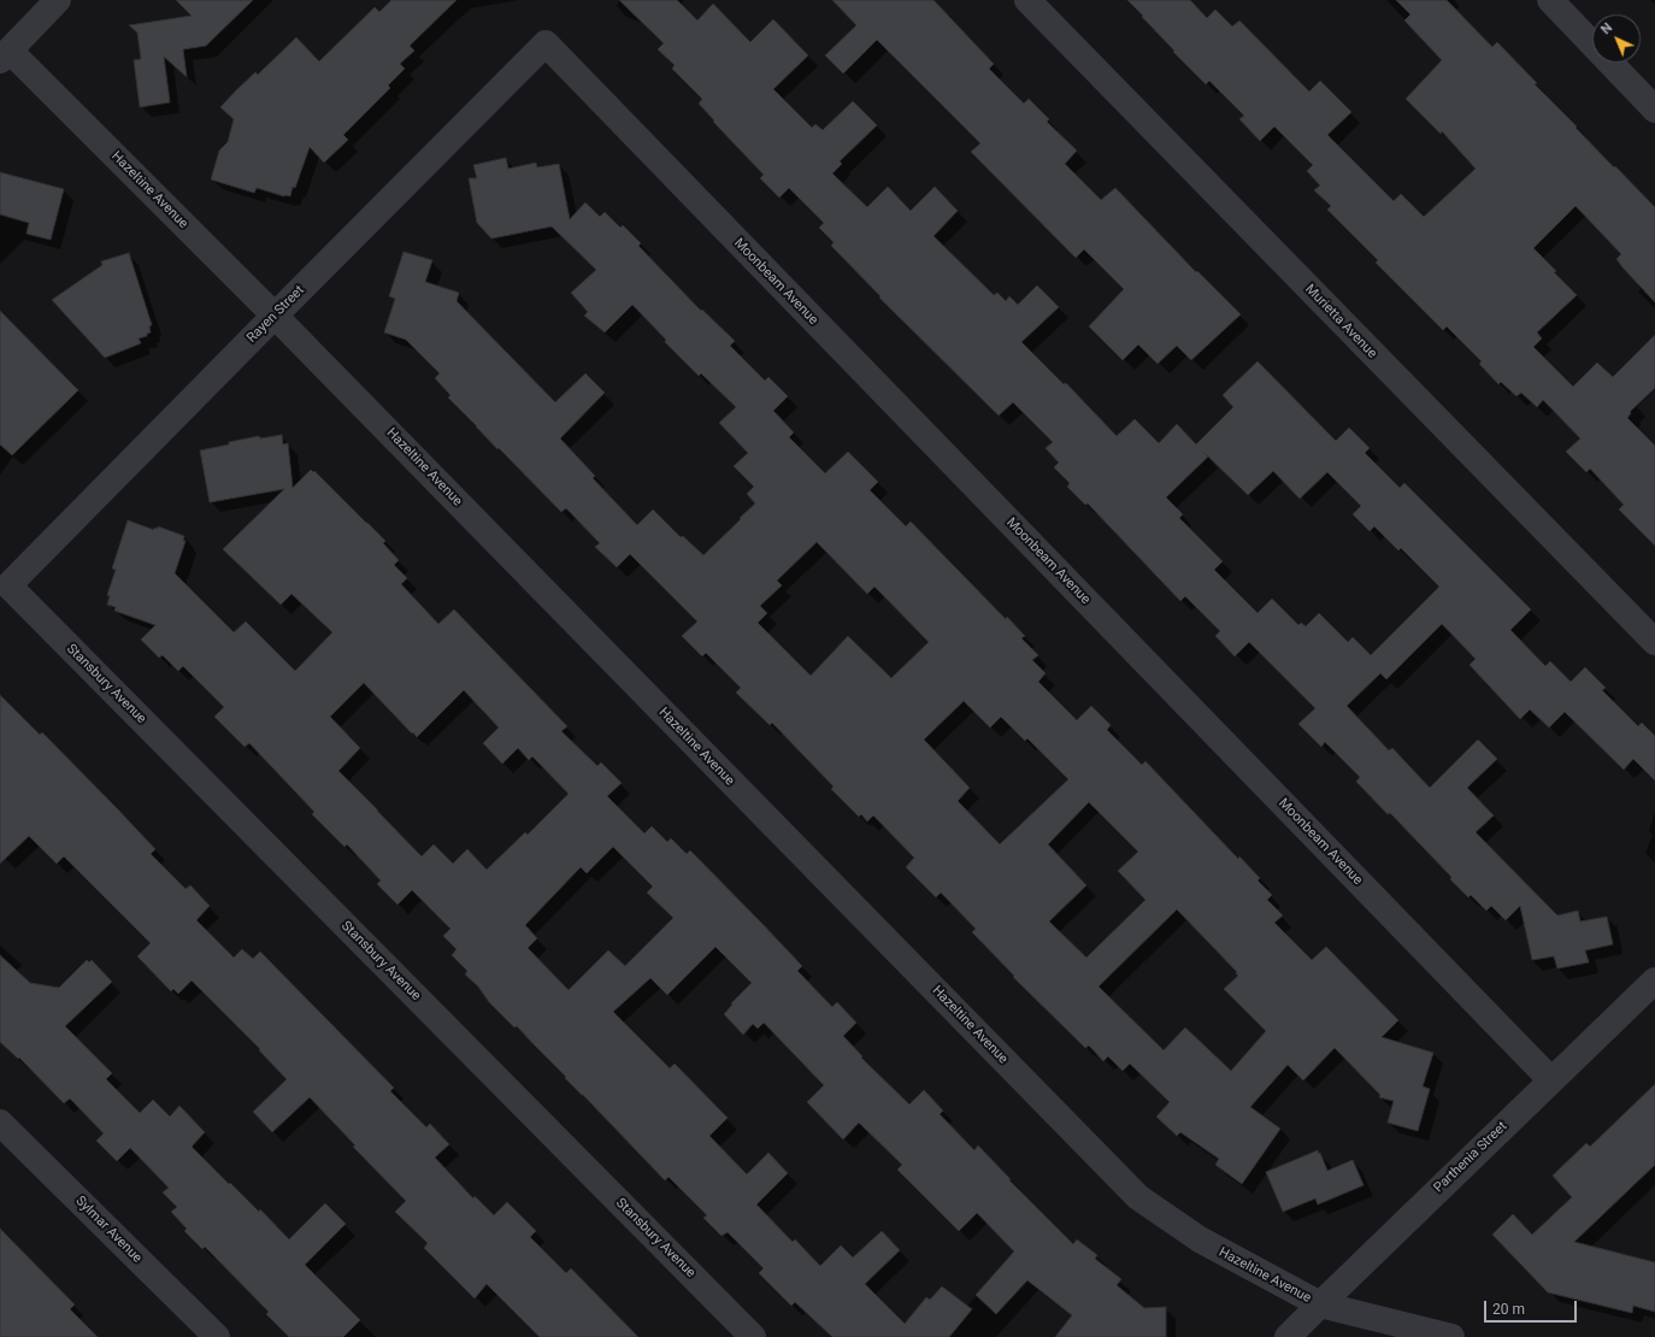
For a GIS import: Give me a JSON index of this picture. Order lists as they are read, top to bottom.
{
  "streets": {
    "street": [
      "Hazeltine Avenue",
      "Moonbeam Avenue",
      "Rayen Street",
      "Murietta Avenue",
      "Stansbury Avenue",
      "Parthenia Street",
      "Sylmar Avenue"
    ]
  },
  "crossings": [
    ["Hazeltine Avenue", "Rayen Street"],
    ["Hazeltine Avenue", "Parthenia Street"],
    ["Moonbeam Avenue", "Rayen Street"],
    ["Moonbeam Avenue", "Parthenia Street"],
    ["Rayen Street", "Stansbury Avenue"]
  ],
  "scale_bar": "20 m",
  "north": "top left"
}
